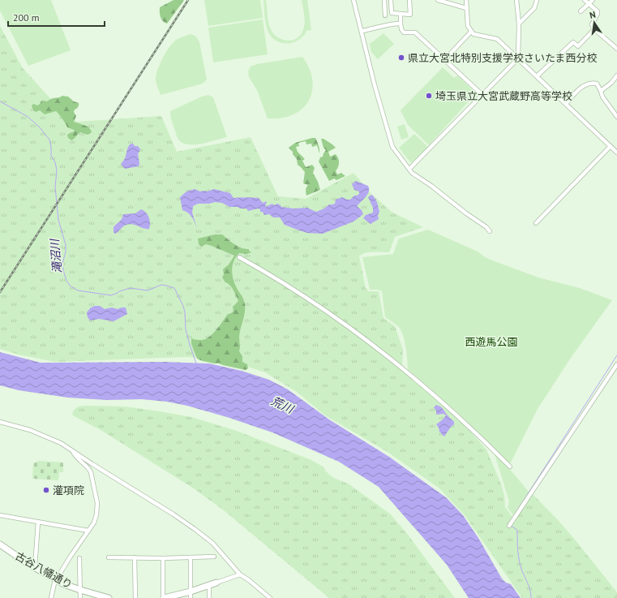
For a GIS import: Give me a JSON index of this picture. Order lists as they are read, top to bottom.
{
  "streets": {
    "street": ["古谷八幡通り"]
  },
  "water": ["滝沼川", "荒川"],
  "parks": ["西遊馬公園"],
  "places": ["県立大宮北特別支援学校さいたま西分校", "埼玉県立大宮武蔵野高等学校", "灌項院"],
  "scale_bar": "200 m",
  "north": "top"
}
